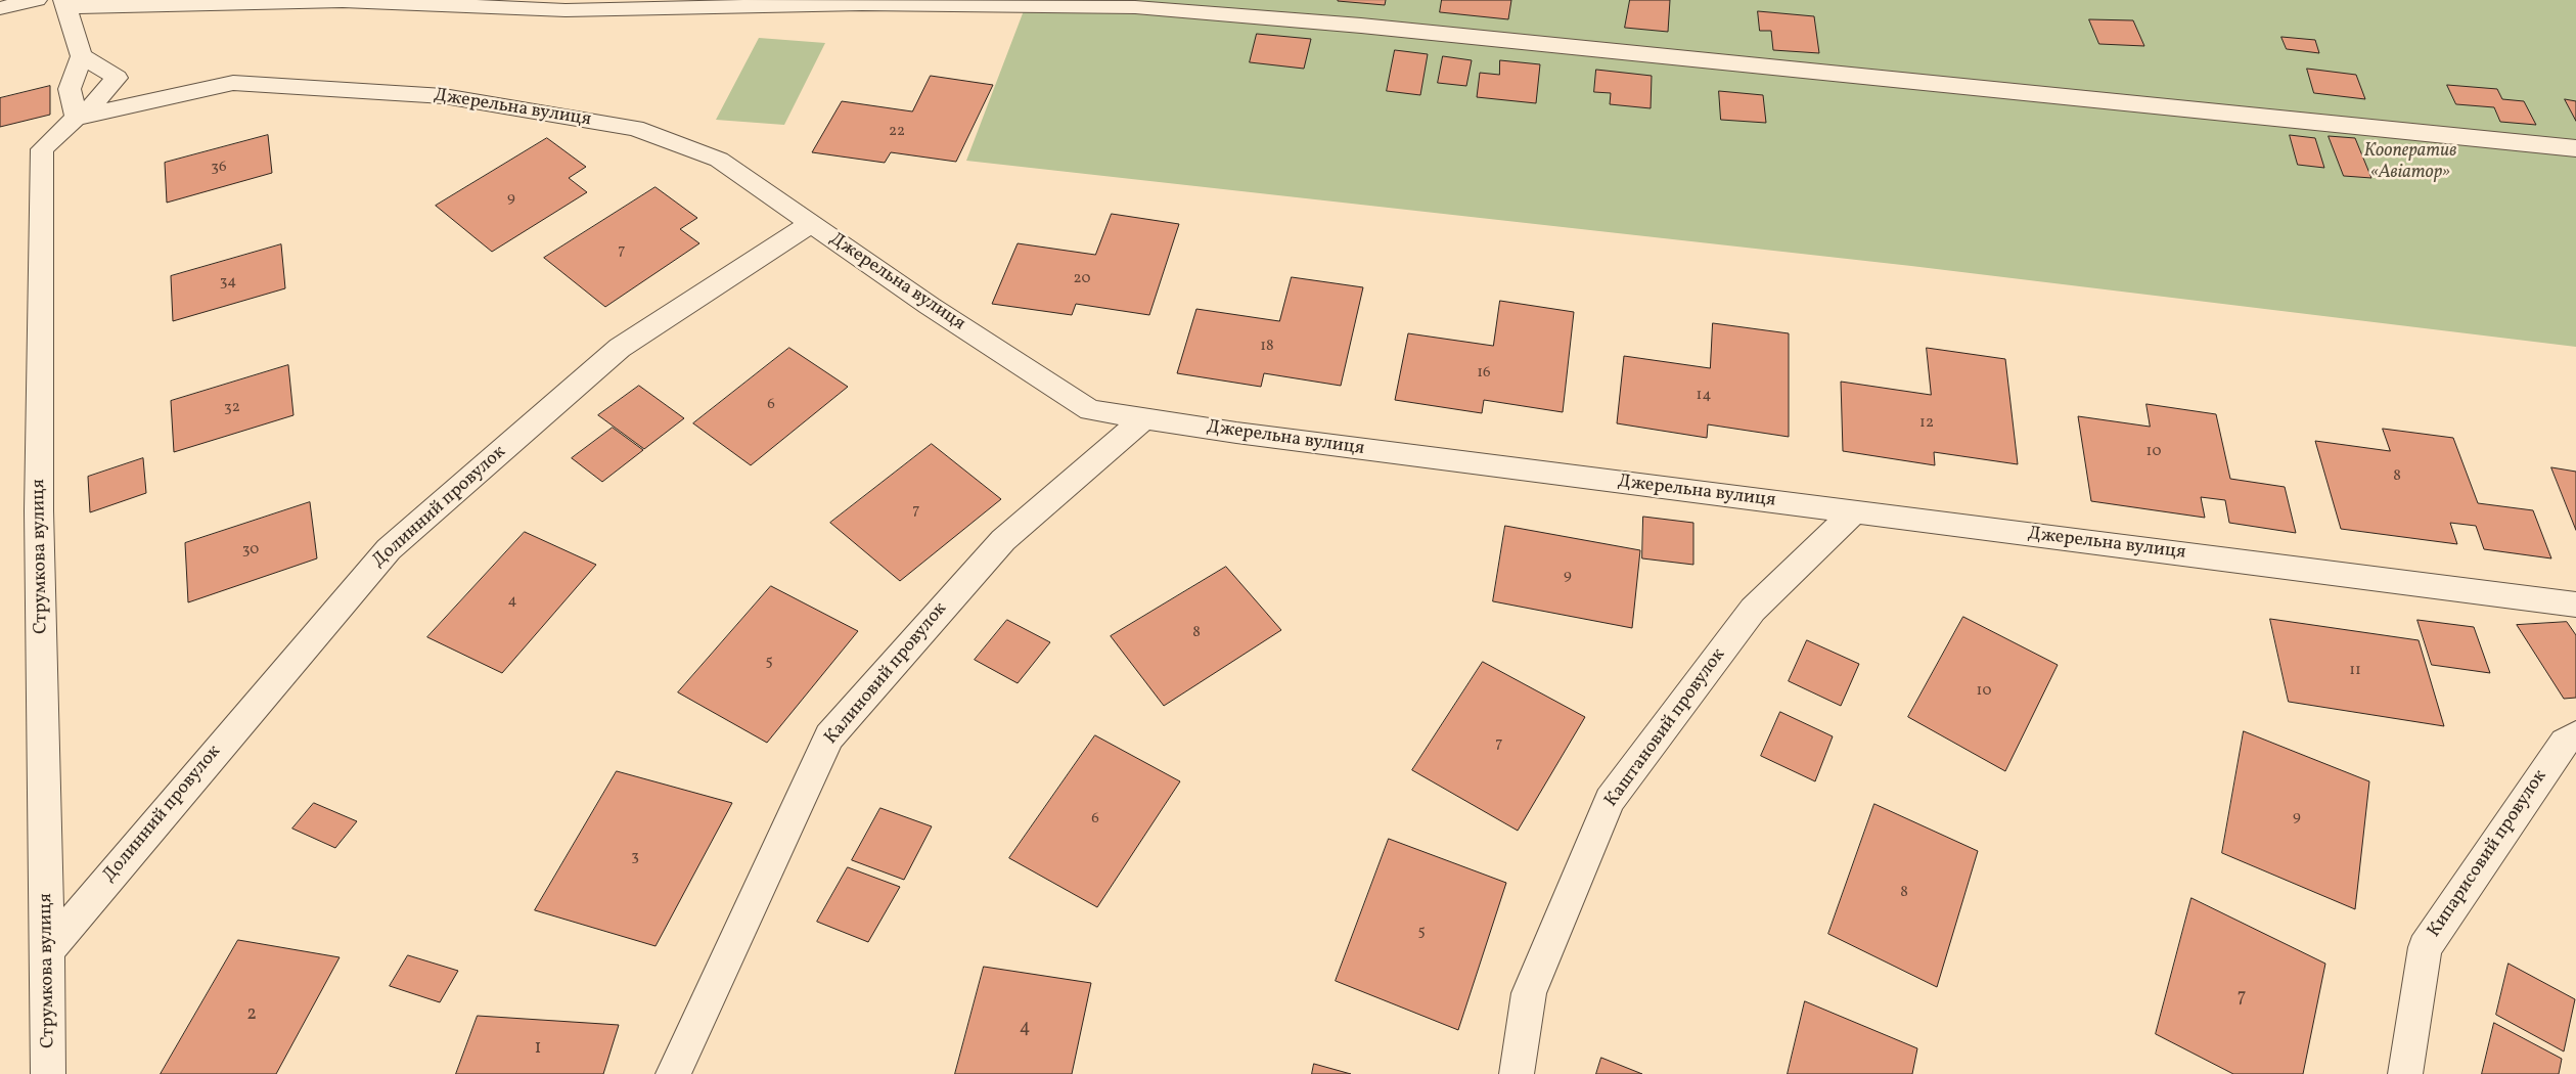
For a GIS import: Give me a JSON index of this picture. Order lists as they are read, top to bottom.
{
  "streets": {
    "street": [
      "Джерельна вулиця",
      "Долинний провулок",
      "Струмкова вулиця",
      "Калиновий провулок",
      "Каштановий провулок",
      "Кипарисовий провулок"
    ]
  },
  "crossings": [
    ["Джерельна вулиця", "Долинний провулок"],
    ["Джерельна вулиця", "Струмкова вулиця"],
    ["Джерельна вулиця", "Калиновий провулок"],
    ["Джерельна вулиця", "Каштановий провулок"],
    ["Долинний провулок", "Струмкова вулиця"]
  ],
  "parks": ["Кооператив «Авіатор»"],
  "house_numbers": [
    "22",
    "36",
    "9",
    "7",
    "20",
    "34",
    "18",
    "16",
    "14",
    "6",
    "32",
    "12",
    "10",
    "8",
    "7",
    "30",
    "9",
    "4",
    "8",
    "5",
    "11",
    "10",
    "7",
    "9",
    "6",
    "3",
    "8",
    "5",
    "7",
    "2",
    "4",
    "1"
  ]
}
